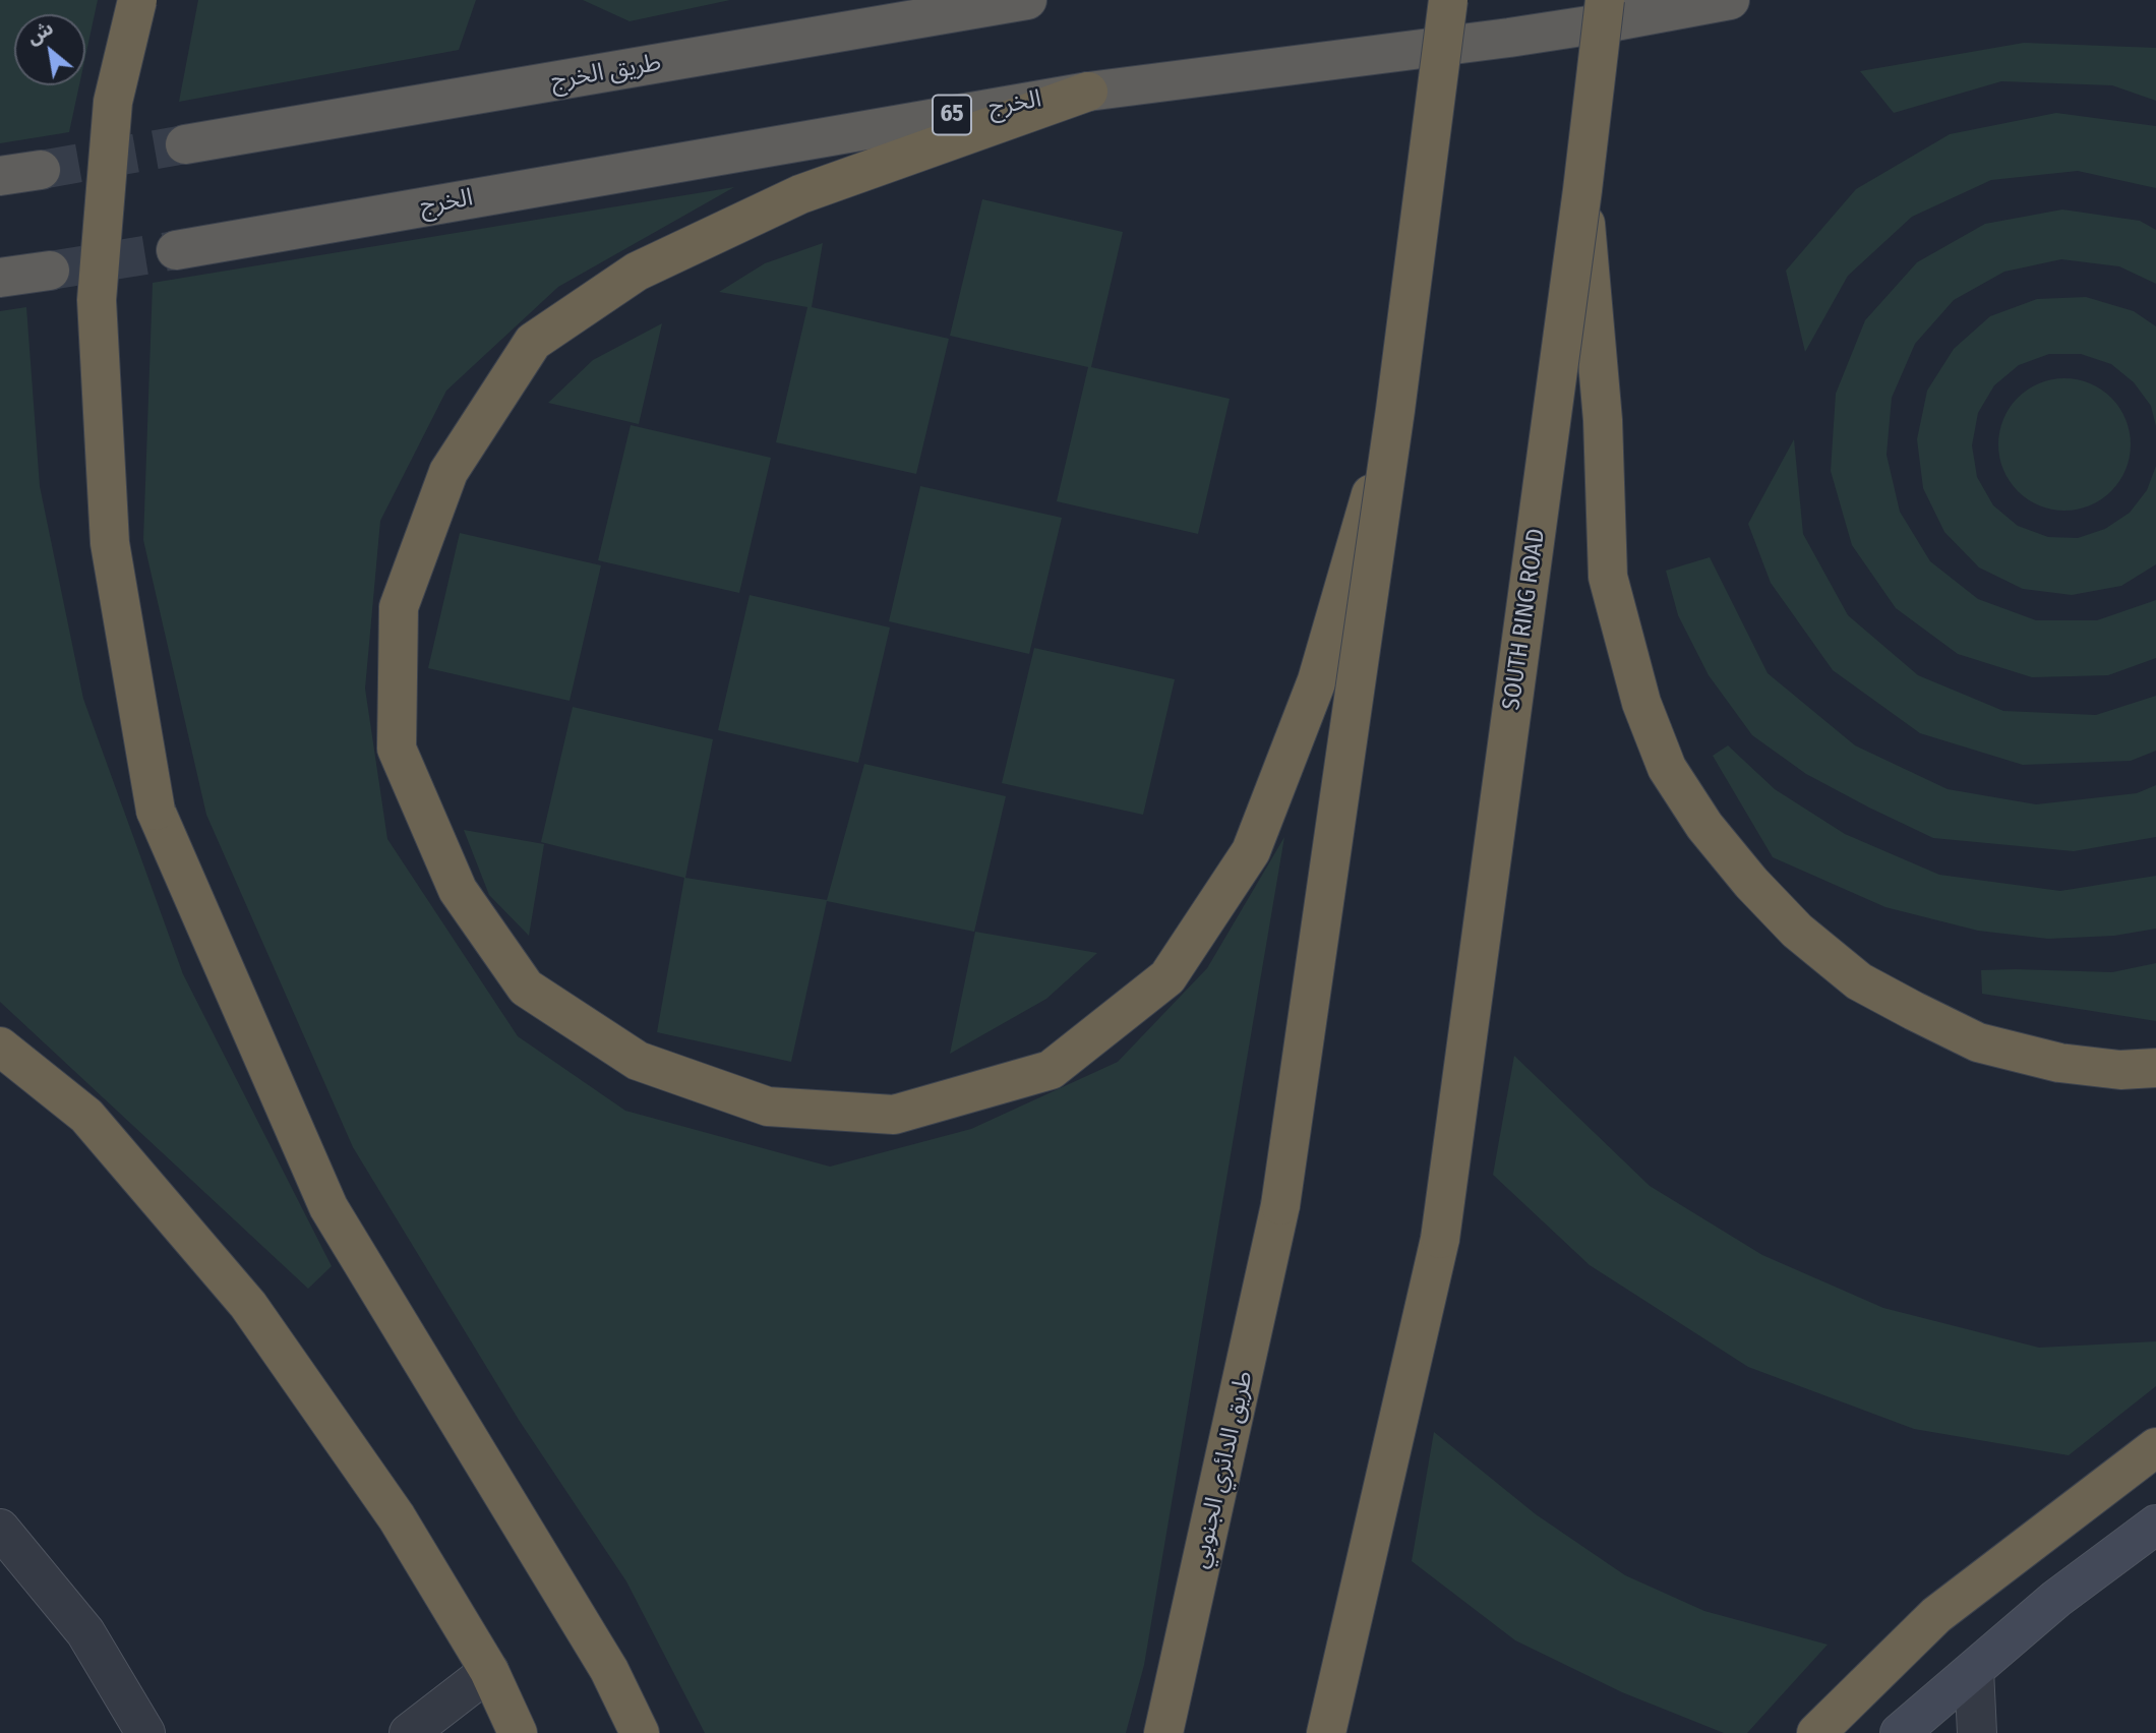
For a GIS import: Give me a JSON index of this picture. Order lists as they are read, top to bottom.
{
  "streets": {
    "highway": [
      "طريق الخرج",
      "الخرج",
      "65",
      "SOUTH RING ROAD",
      "طريق الدائري الجنوبي"
    ]
  },
  "north": "top left"
}
